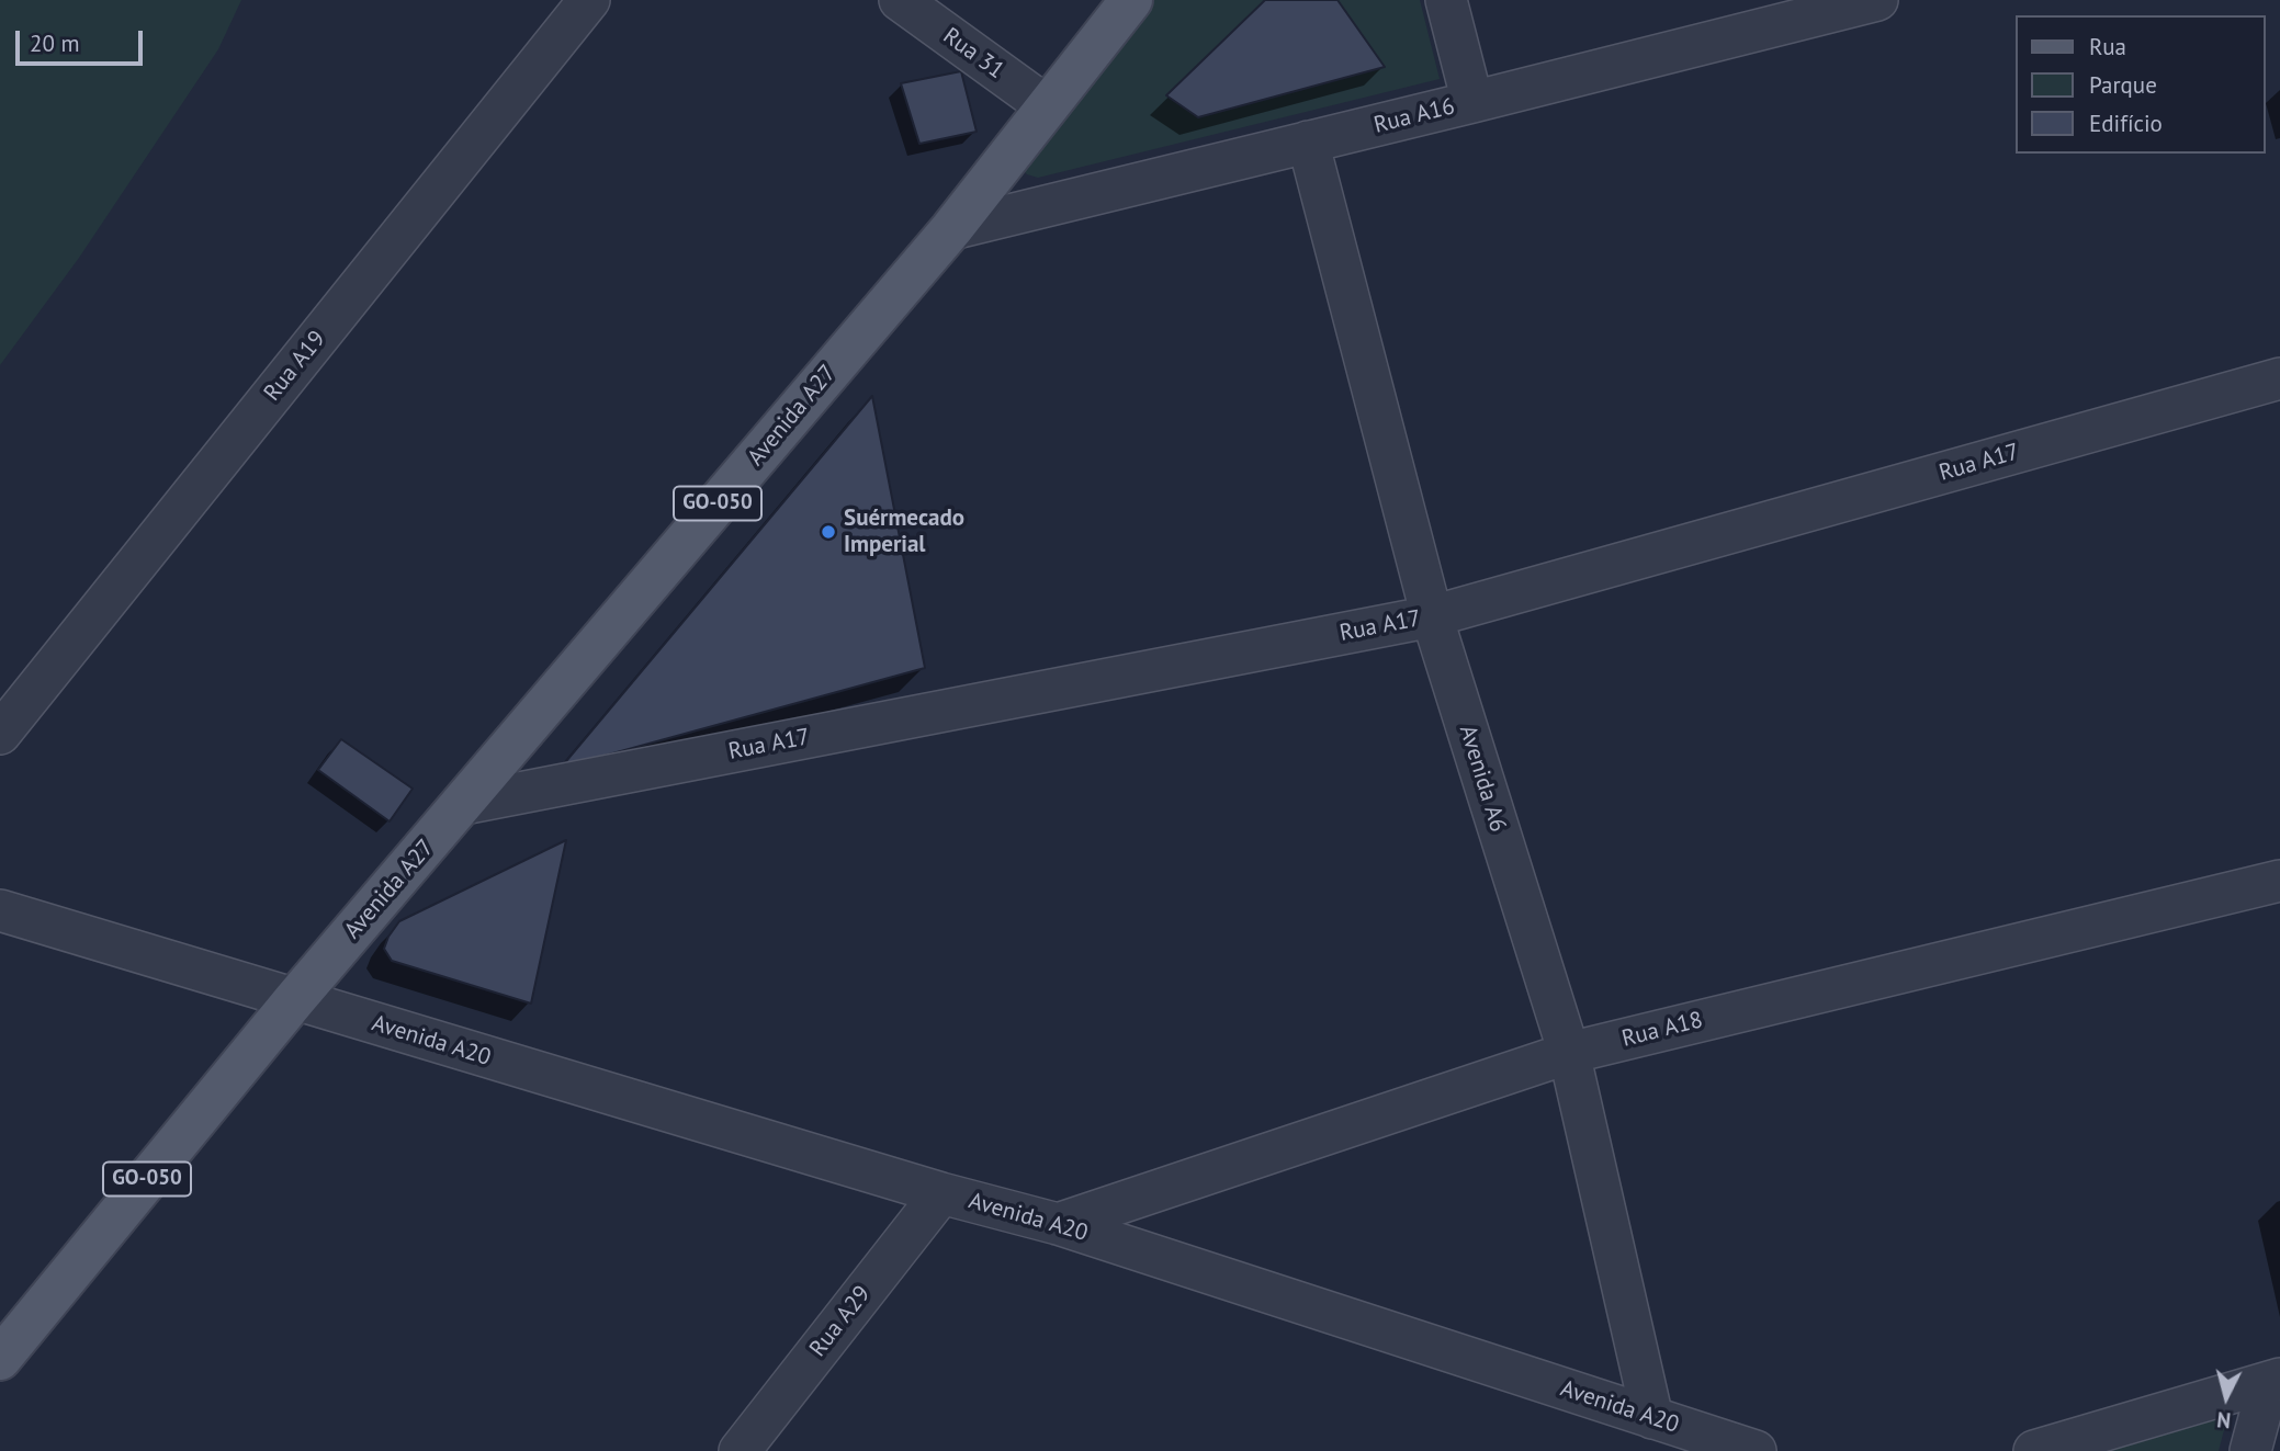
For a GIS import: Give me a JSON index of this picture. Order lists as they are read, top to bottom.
{
  "streets": {
    "main road": ["Avenida A27", "GO-050"],
    "street": [
      "Rua 31",
      "Rua A16",
      "Rua A19",
      "Rua A17",
      "Avenida A6",
      "Rua A18",
      "Avenida A20",
      "Rua A29"
    ]
  },
  "crossings": [
    ["Rua 31", "Avenida A27"],
    ["Rua A16", "Avenida A27"],
    ["Rua A16", "Avenida A6"],
    ["Avenida A27", "Rua A17"],
    ["Avenida A27", "GO-050"],
    ["Avenida A27", "Avenida A20"],
    ["Rua A17", "Avenida A6"],
    ["GO-050", "Avenida A20"],
    ["Avenida A6", "Rua A18"],
    ["Avenida A6", "Avenida A20"],
    ["Rua A18", "Avenida A20"],
    ["Avenida A20", "Rua A29"]
  ],
  "places": ["Suérmecado Imperial"],
  "legend": ["Rua", "Parque", "Edifício"],
  "scale_bar": "20 m",
  "north": "bottom"
}
